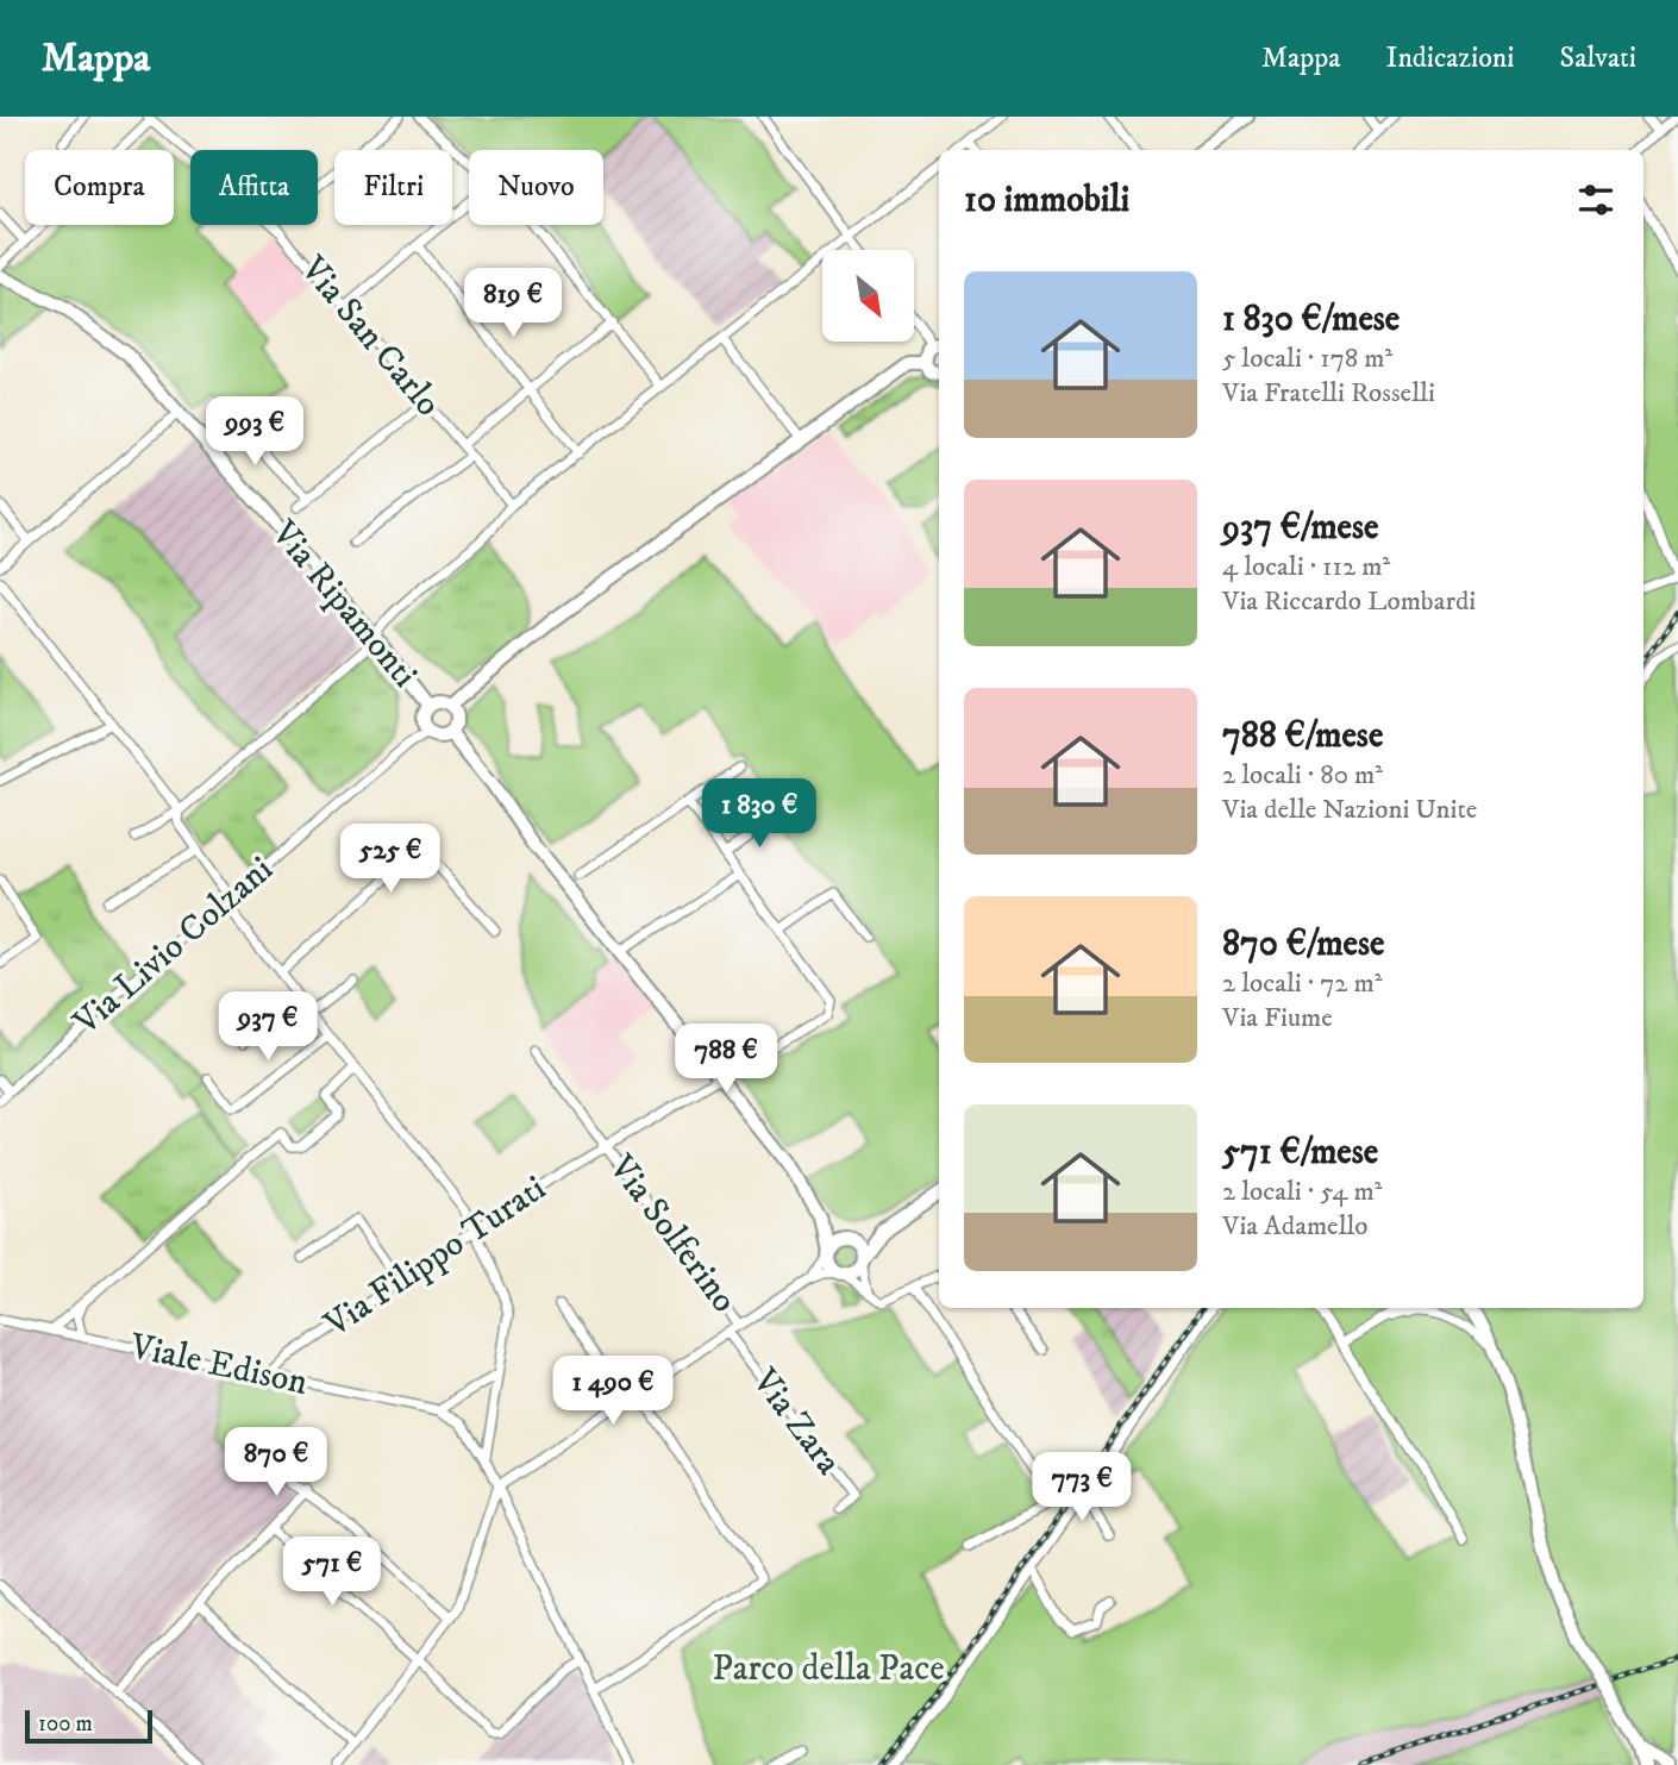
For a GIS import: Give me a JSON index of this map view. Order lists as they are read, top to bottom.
{
  "streets": {
    "street": [
      "Via San Carlo",
      "Via Ripamonti",
      "Via Livio Colzani",
      "Via Solferino",
      "Via Filippo Turati",
      "Viale Edison",
      "Via Zara"
    ]
  },
  "crossings": [
    ["Via Ripamonti", "Via Livio Colzani"],
    ["Via Solferino", "Via Filippo Turati"],
    ["Via Solferino", "Via Zara"],
    ["Via Filippo Turati", "Viale Edison"]
  ],
  "parks": ["Parco della Pace"],
  "scale_bar": "100 m",
  "north": "bottom right",
  "page": {
    "header": "Mappa",
    "nav": ["Mappa", "Indicazioni", "Salvati"],
    "chip": [
      "Compra",
      "Affitta",
      "Filtri",
      "Nuovo"
    ],
    "heading": "10 immobili",
    "list": [
      {
        "name": "1 830 €/mese",
        "note": "5 locali · 178 m² · Via Fratelli Rosselli"
      },
      {
        "name": "937 €/mese",
        "note": "4 locali · 112 m² · Via Riccardo Lombardi"
      },
      {
        "name": "788 €/mese",
        "note": "2 locali · 80 m² · Via delle Nazioni Unite"
      },
      {
        "name": "870 €/mese",
        "note": "2 locali · 72 m² · Via Fiume"
      },
      {
        "name": "571 €/mese",
        "note": "2 locali · 54 m² · Via Adamello"
      }
    ],
    "price": [
      "819 €",
      "993 €",
      "1 830 €",
      "525 €",
      "937 €",
      "788 €",
      "1 490 €",
      "870 €",
      "773 €",
      "571 €"
    ],
    "scale": "100 m"
  }
}
